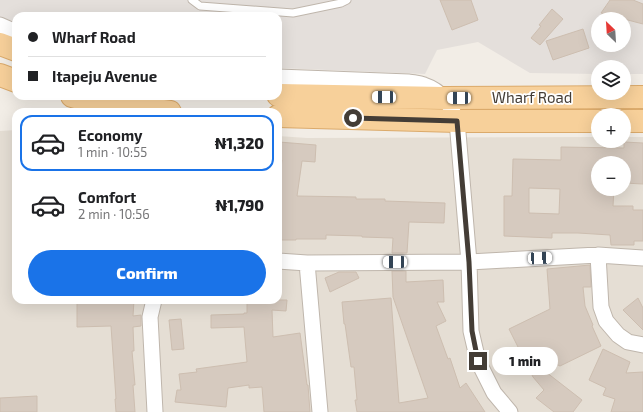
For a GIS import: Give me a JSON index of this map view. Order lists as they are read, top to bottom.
{
  "streets": {
    "main road": ["Wharf Road"]
  },
  "north": "top left",
  "page": {
    "map_buttons": ["+", "−"],
    "banner": ["Wharf Road", "Itapeju Avenue"],
    "list": [
      {
        "name": "Economy",
        "note": "1 min · 10:55",
        "value": "₦1,320"
      },
      {
        "name": "Comfort",
        "note": "2 min · 10:56",
        "value": "₦1,790"
      }
    ],
    "buttons": "Confirm",
    "bubble": "1 min"
  }
}
